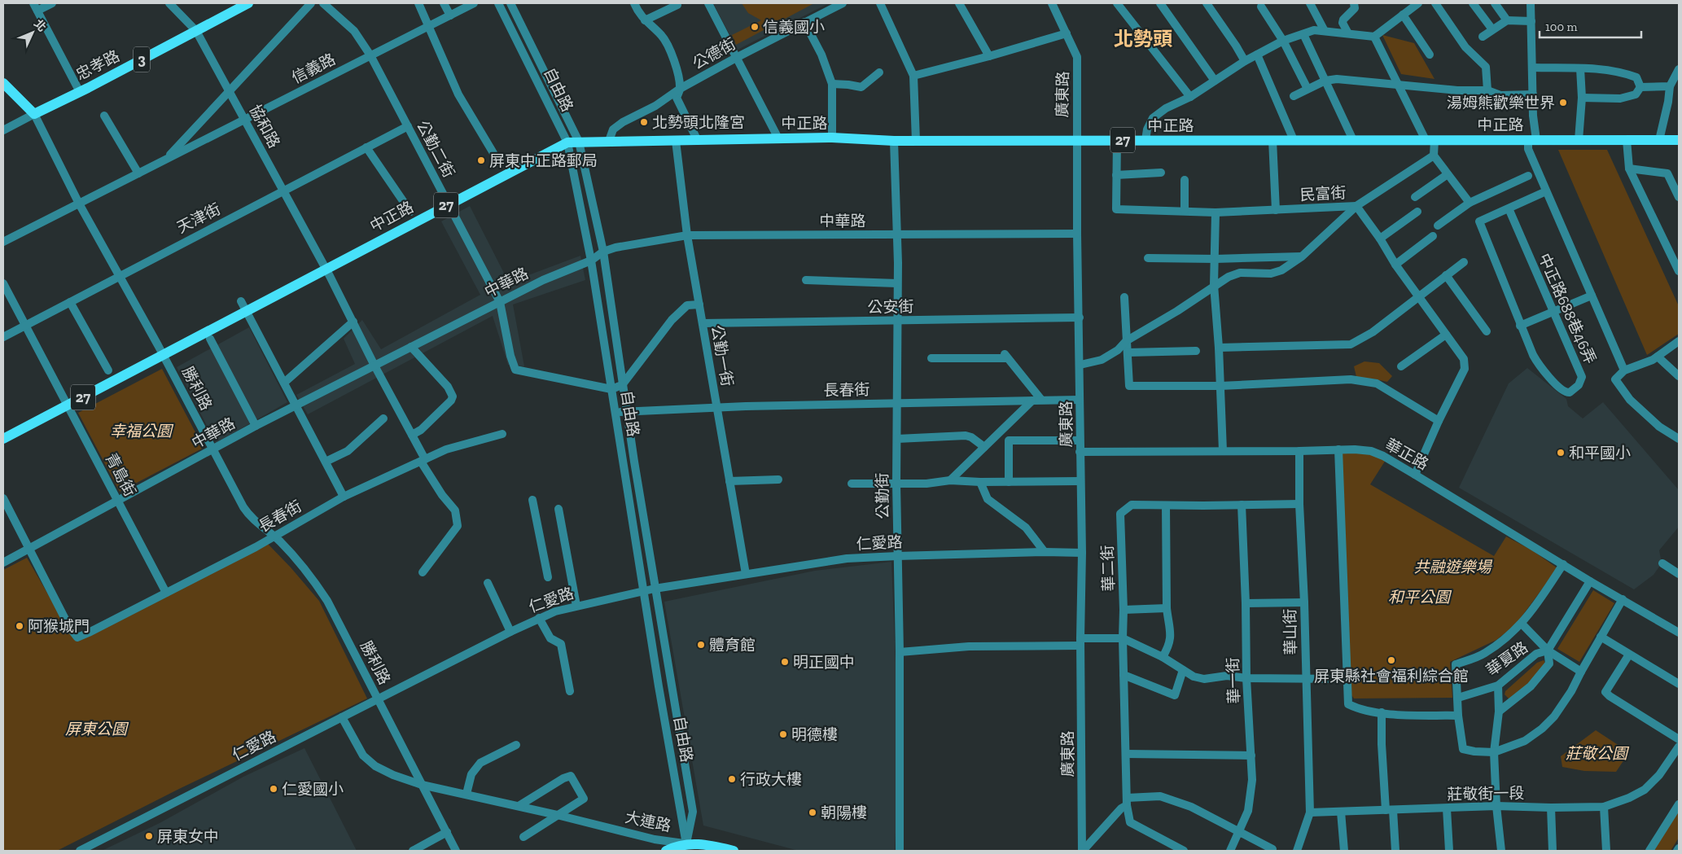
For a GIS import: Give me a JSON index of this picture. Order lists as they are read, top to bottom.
{
  "streets": {
    "main road": [
      "3",
      "忠孝路",
      "中正路",
      "27",
      "勝利路",
      "大連路"
    ],
    "street": [
      "公德街",
      "信義路",
      "自由路",
      "廣東路",
      "協和路",
      "公勤二街",
      "民富街",
      "天津街",
      "中華路",
      "公安街",
      "中正路688巷46弄",
      "公勤一街",
      "長春街",
      "華正路",
      "青島街",
      "公勤街",
      "仁愛路",
      "華二街",
      "華山街",
      "華夏路",
      "華一街",
      "莊敬街一段"
    ]
  },
  "crossings": [
    ["公德街", "中正路"],
    ["忠孝路", "協和路"],
    ["忠孝路", "勝利路"],
    ["信義路", "協和路"],
    ["信義路", "公勤二街"],
    ["信義路", "勝利路"],
    ["自由路", "中正路"],
    ["自由路", "公勤二街"],
    ["自由路", "中華路"],
    ["自由路", "長春街"],
    ["自由路", "仁愛路"],
    ["自由路", "大連路"],
    ["廣東路", "中正路"],
    ["廣東路", "中華路"],
    ["廣東路", "公安街"],
    ["廣東路", "長春街"],
    ["廣東路", "華正路"],
    ["廣東路", "仁愛路"],
    ["中正路", "協和路"],
    ["中正路", "公勤二街"],
    ["中正路", "公勤一街"],
    ["中正路", "勝利路"],
    ["中正路", "青島街"],
    ["中正路", "公勤街"],
    ["協和路", "天津街"],
    ["協和路", "中華路"],
    ["協和路", "長春街"],
    ["公勤二街", "天津街"],
    ["公勤二街", "中華路"],
    ["民富街", "華正路"],
    ["天津街", "勝利路"],
    ["天津街", "青島街"],
    ["中華路", "公勤一街"],
    ["中華路", "勝利路"],
    ["中華路", "長春街"],
    ["中華路", "青島街"],
    ["中華路", "公勤街"],
    ["公安街", "公勤一街"],
    ["公安街", "公勤街"],
    ["公勤一街", "長春街"],
    ["公勤一街", "仁愛路"],
    ["勝利路", "長春街"],
    ["勝利路", "仁愛路"],
    ["勝利路", "大連路"],
    ["長春街", "青島街"],
    ["長春街", "公勤街"],
    ["華正路", "華山街"],
    ["華正路", "華夏路"],
    ["公勤街", "仁愛路"],
    ["華二街", "華山街"],
    ["華二街", "華一街"],
    ["華山街", "莊敬街一段"]
  ],
  "districts": ["北勢頭"],
  "parks": [
    "幸福公園",
    "共融遊樂場",
    "和平公園",
    "屏東公園",
    "莊敬公園"
  ],
  "places": [
    "信義國小",
    "湯姆熊歡樂世界",
    "北勢頭北隆宮",
    "屏東中正路郵局",
    "和平國小",
    "阿猴城門",
    "體育館",
    "屏東縣社會福利綜合館",
    "明正國中",
    "明德樓",
    "行政大樓",
    "仁愛國小",
    "朝陽樓",
    "屏東女中"
  ],
  "scale_bar": "100 m",
  "north": "top right"
}
